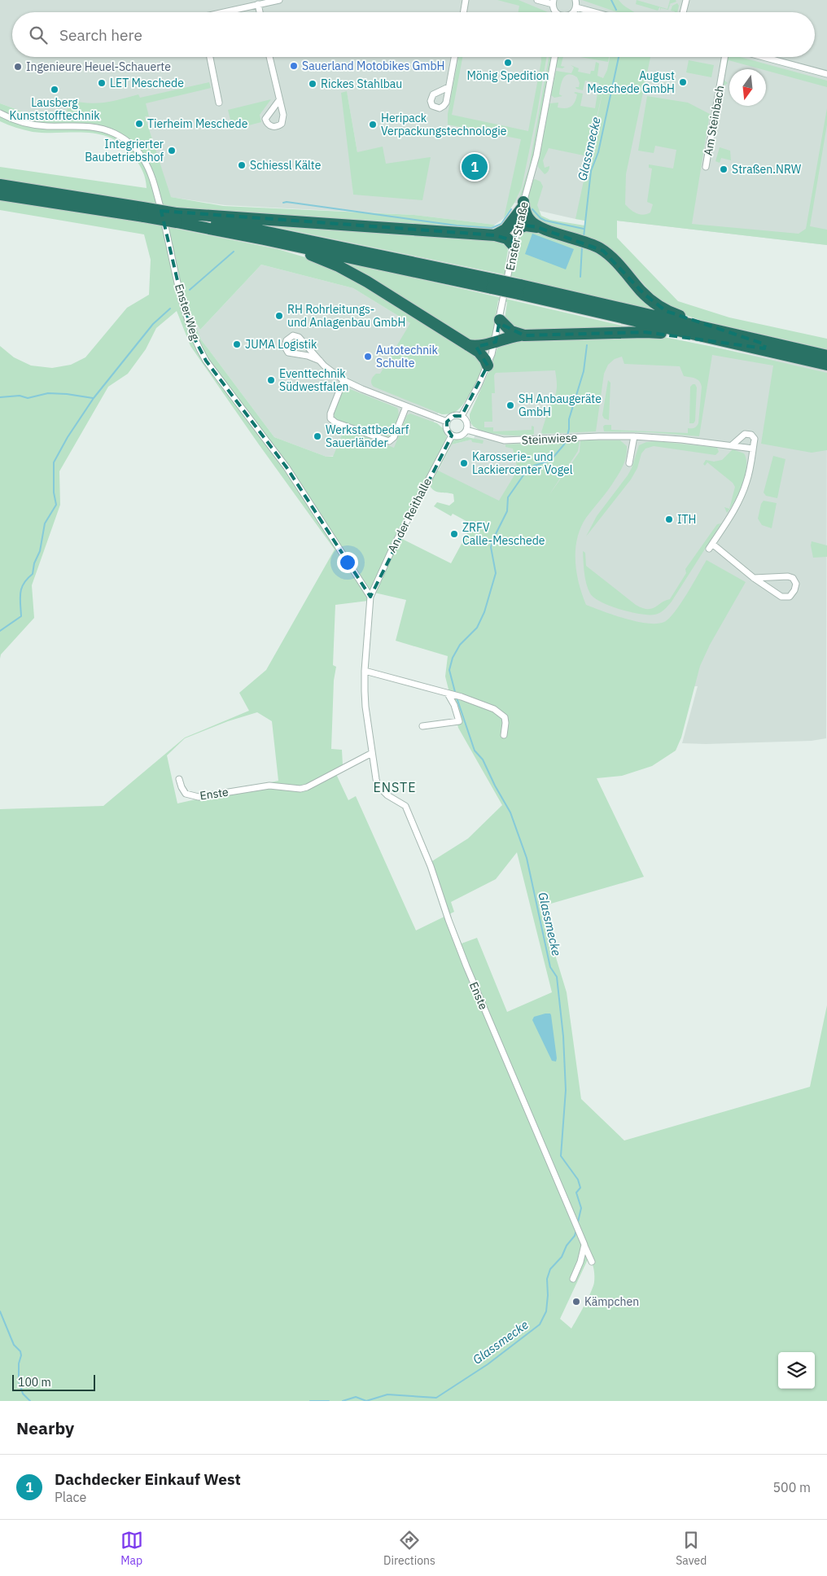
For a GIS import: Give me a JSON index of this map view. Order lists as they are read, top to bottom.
{
  "streets": {
    "street": [
      "Am Steinbach",
      "Enster Straße",
      "Enster Weg",
      "Steinwiese",
      "An der Reithalle",
      "Enste"
    ]
  },
  "crossings": [
    ["Enster Straße", "Steinwiese"],
    ["Enster Straße", "An der Reithalle"],
    ["Enster Weg", "An der Reithalle"],
    ["Enster Weg", "Enste"],
    ["Steinwiese", "An der Reithalle"],
    ["An der Reithalle", "Enste"]
  ],
  "districts": ["ENSTE"],
  "water": ["Glassmecke"],
  "places": [
    "Mönig Spedition",
    "Sauerland Motobikes GmbH",
    "Ingenieure Heuel-Schauerte",
    "August Meschede GmbH",
    "LET Meschede",
    "Rickes Stahlbau",
    "Lausberg Kunststofftechnik",
    "Tierheim Meschede",
    "Heripack Verpackungstechnologie",
    "Integrierter Baubetriebshof",
    "Schiessl Kälte",
    "Straßen.NRW",
    "RH Rohrleitungs- und Anlagenbau GmbH",
    "JUMA Logistik",
    "Autotechnik Schulte",
    "Eventtechnik Südwestfalen",
    "SH Anbaugeräte GmbH",
    "Werkstattbedarf Sauerländer",
    "Karosserie- und Lackiercenter Vogel",
    "ITH",
    "ZRFV Calle-Meschede",
    "Kämpchen"
  ],
  "scale_bar": "100 m",
  "north": "bottom",
  "page": {
    "search": "Search here",
    "pins": "1",
    "scale": "100 m",
    "heading": "Nearby",
    "list": [
      {
        "mark": "1",
        "name": "Dachdecker Einkauf West",
        "note": "Place",
        "value": "500 m"
      }
    ],
    "nav": ["Map", "Directions", "Saved"]
  }
}
